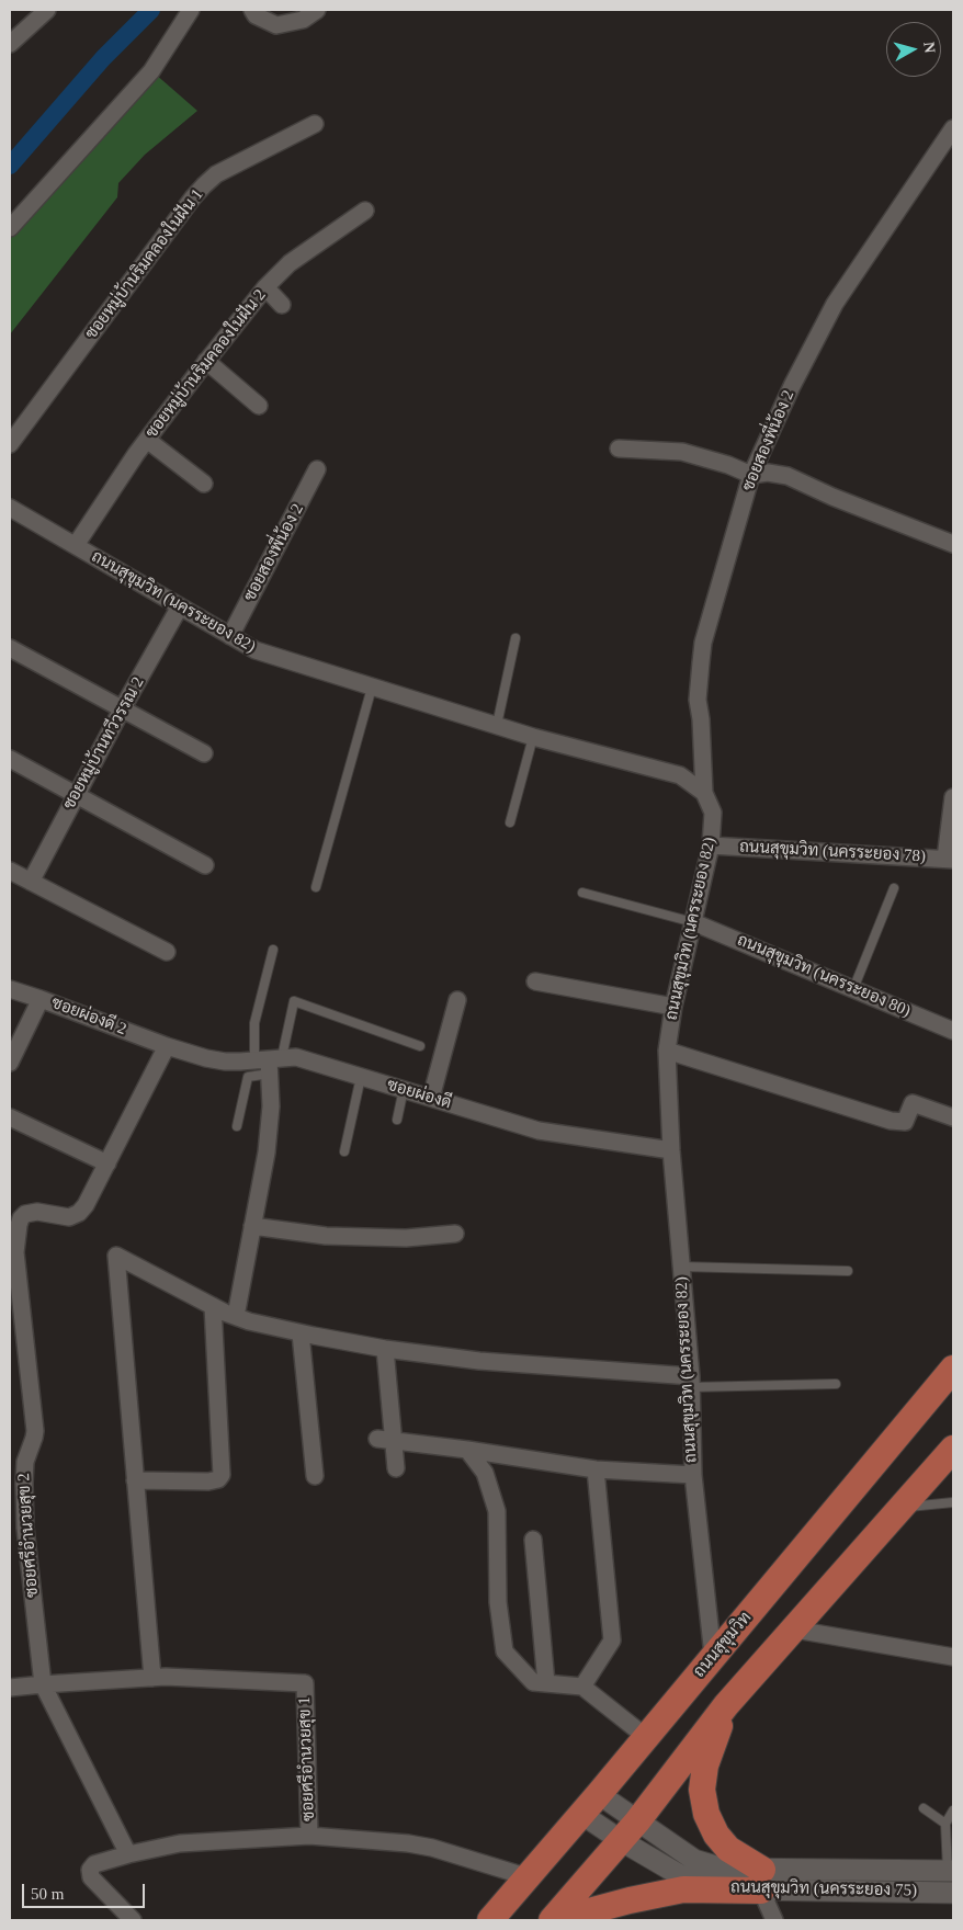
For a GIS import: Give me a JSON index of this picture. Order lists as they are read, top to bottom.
{
  "streets": {
    "main road": ["ถนนสุขุมวิท"],
    "street": [
      "ซอยหมู่บ้านริมคลองในฝัน 1",
      "ซอยหมู่บ้านริมคลองในฝัน 2",
      "ซอยสองพี่น้อง 2",
      "ถนนสุขุมวิท (นครระยอง 82)",
      "ซอยหมู่บ้านทวีวรรณ 2",
      "ถนนสุขุมวิท (นครระยอง 78)",
      "ถนนสุขุมวิท (นครระยอง 80)",
      "ซอยผ่องดี 2",
      "ซอยผ่องดี",
      "ซอยศรีอำนวยสุข 2",
      "ซอยศรีอำนวยสุข 1",
      "ถนนสุขุมวิท (นครระยอง 75)"
    ]
  },
  "crossings": [
    ["ซอยหมู่บ้านริมคลองในฝัน 2", "ถนนสุขุมวิท (นครระยอง 82)"],
    ["ซอยสองพี่น้อง 2", "ถนนสุขุมวิท (นครระยอง 82)"],
    ["ถนนสุขุมวิท (นครระยอง 82)", "ซอยหมู่บ้านทวีวรรณ 2"],
    ["ถนนสุขุมวิท (นครระยอง 82)", "ถนนสุขุมวิท (นครระยอง 78)"],
    ["ถนนสุขุมวิท (นครระยอง 82)", "ถนนสุขุมวิท (นครระยอง 80)"],
    ["ถนนสุขุมวิท (นครระยอง 82)", "ซอยผ่องดี"],
    ["ถนนสุขุมวิท (นครระยอง 82)", "ถนนสุขุมวิท"],
    ["ซอยผ่องดี 2", "ซอยผ่องดี"],
    ["ซอยผ่องดี 2", "ซอยศรีอำนวยสุข 2"],
    ["ซอยผ่องดี", "ซอยศรีอำนวยสุข 2"],
    ["ถนนสุขุมวิท", "ถนนสุขุมวิท (นครระยอง 75)"]
  ],
  "scale_bar": "50 m",
  "north": "right"
}
